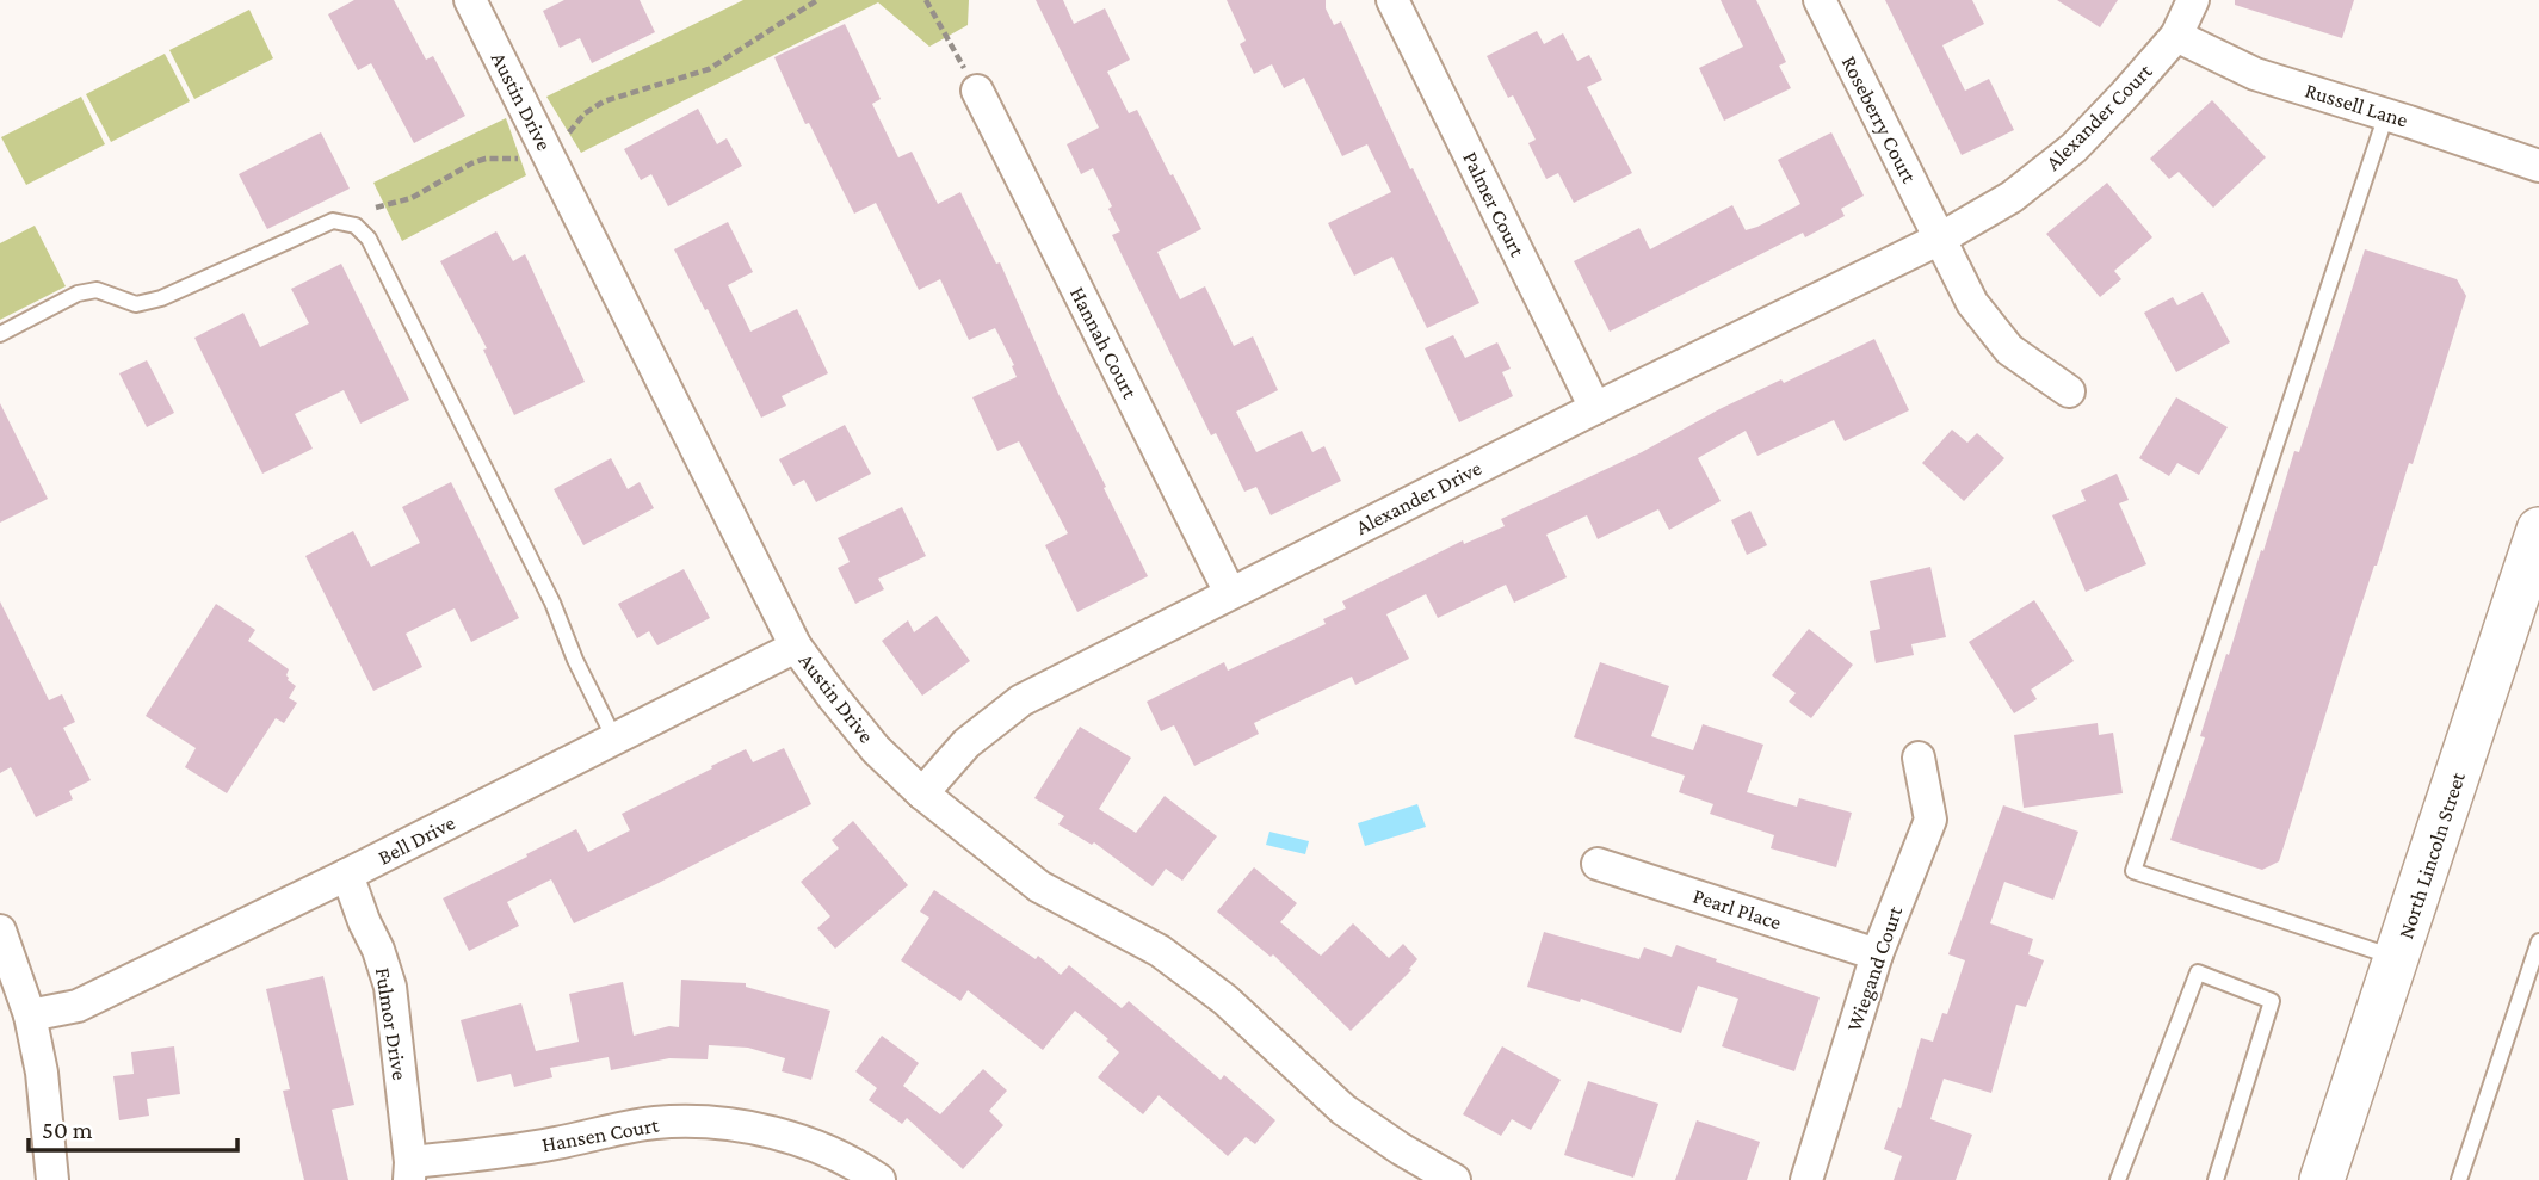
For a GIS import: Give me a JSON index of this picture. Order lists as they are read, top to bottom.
{
  "streets": {
    "street": [
      "Austin Drive",
      "Russell Lane",
      "Alexander Court",
      "Roseberry Court",
      "Palmer Court",
      "Hannah Court",
      "Alexander Drive",
      "Bell Drive",
      "North Lincoln Street",
      "Pearl Place",
      "Wiegand Court",
      "Fulmor Drive",
      "Hansen Court"
    ]
  },
  "crossings": [
    ["Austin Drive", "Alexander Drive"],
    ["Austin Drive", "Bell Drive"],
    ["Russell Lane", "Alexander Court"],
    ["Alexander Court", "Roseberry Court"],
    ["Alexander Court", "Alexander Drive"],
    ["Roseberry Court", "Alexander Drive"],
    ["Palmer Court", "Alexander Drive"],
    ["Hannah Court", "Alexander Drive"],
    ["Bell Drive", "Fulmor Drive"],
    ["Pearl Place", "Wiegand Court"],
    ["Fulmor Drive", "Hansen Court"]
  ],
  "scale_bar": "50 m"
}
